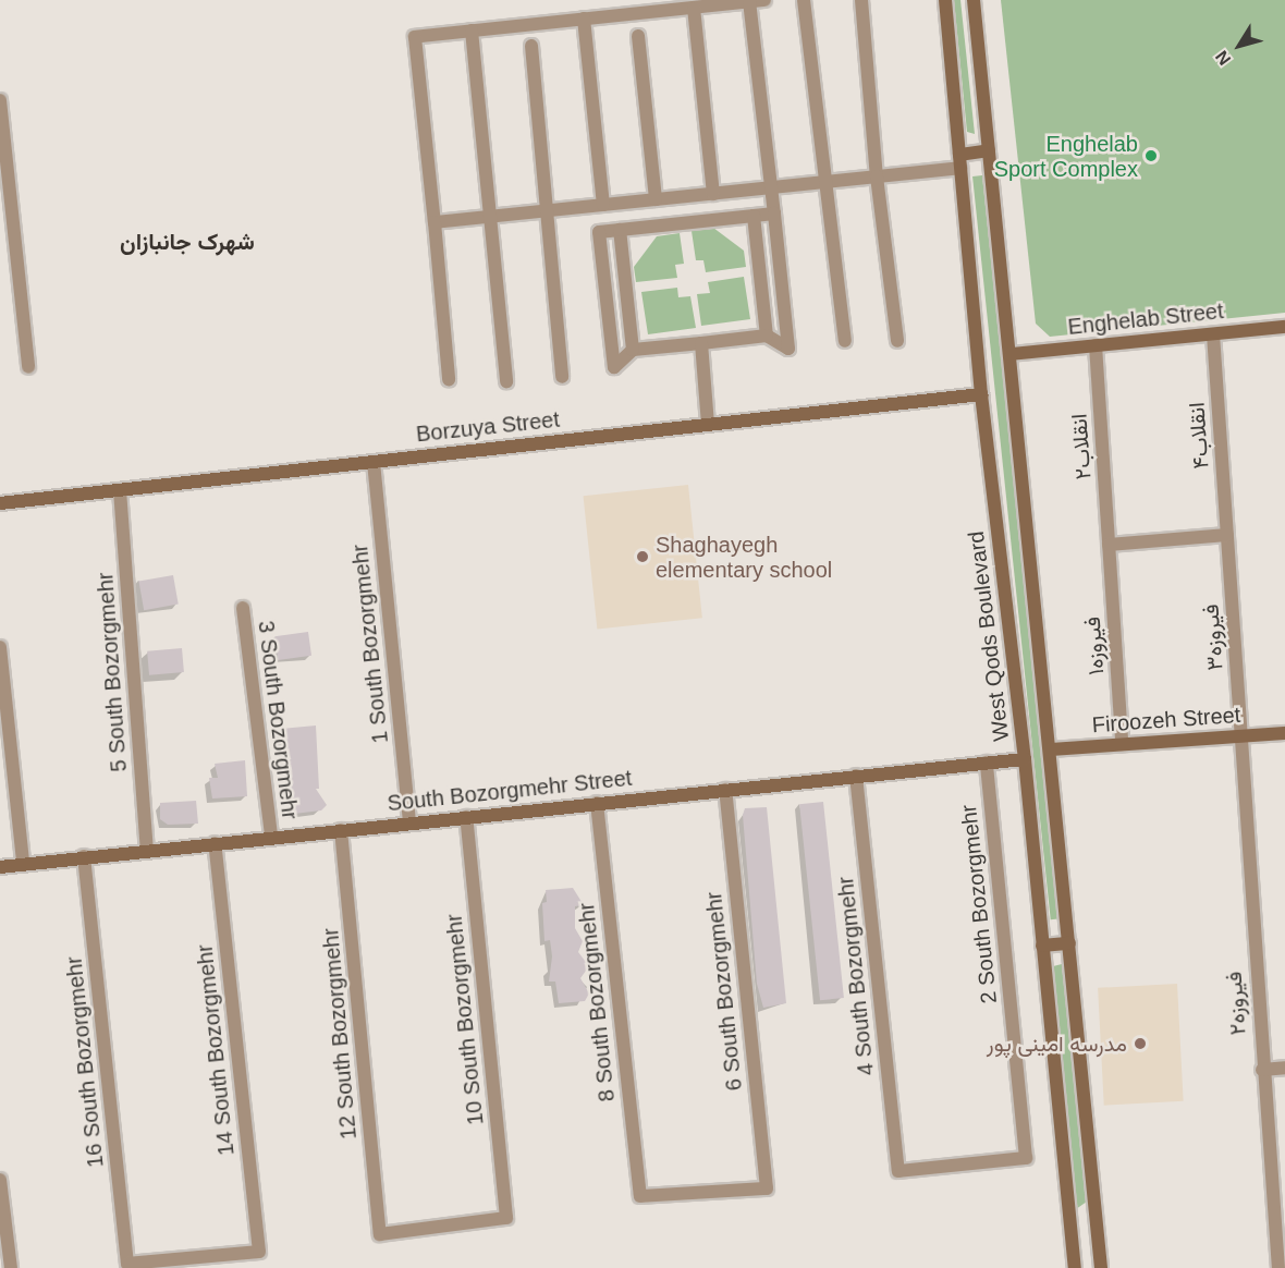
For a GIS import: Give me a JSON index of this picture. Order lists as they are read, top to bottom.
{
  "streets": {
    "main road": [
      "Enghelab Street",
      "Borzuya Street",
      "West Qods Boulevard",
      "Firoozeh Street",
      "South Bozorgmehr Street"
    ],
    "street": [
      "انقلاب۴",
      "انقلاب۲",
      "فیروزه۳",
      "1 South Bozorgmehr",
      "فیروزه۱",
      "5 South Bozorgmehr",
      "3 South Bozorgmehr",
      "2 South Bozorgmehr",
      "4 South Bozorgmehr",
      "6 South Bozorgmehr",
      "8 South Bozorgmehr",
      "فیروزه۲",
      "10 South Bozorgmehr",
      "12 South Bozorgmehr",
      "14 South Bozorgmehr",
      "16 South Bozorgmehr"
    ]
  },
  "crossings": [
    ["Enghelab Street", "انقلاب۴"],
    ["Enghelab Street", "انقلاب۲"],
    ["Borzuya Street", "West Qods Boulevard"],
    ["Borzuya Street", "1 South Bozorgmehr"],
    ["Borzuya Street", "5 South Bozorgmehr"],
    ["انقلاب۴", "فیروزه۳"],
    ["انقلاب۲", "فیروزه۱"],
    ["West Qods Boulevard", "South Bozorgmehr Street"],
    ["فیروزه۳", "Firoozeh Street"],
    ["فیروزه۳", "فیروزه۲"],
    ["1 South Bozorgmehr", "South Bozorgmehr Street"],
    ["فیروزه۱", "Firoozeh Street"],
    ["5 South Bozorgmehr", "South Bozorgmehr Street"],
    ["3 South Bozorgmehr", "South Bozorgmehr Street"],
    ["Firoozeh Street", "فیروزه۲"],
    ["South Bozorgmehr Street", "2 South Bozorgmehr"],
    ["South Bozorgmehr Street", "4 South Bozorgmehr"],
    ["South Bozorgmehr Street", "6 South Bozorgmehr"],
    ["South Bozorgmehr Street", "8 South Bozorgmehr"],
    ["South Bozorgmehr Street", "10 South Bozorgmehr"],
    ["South Bozorgmehr Street", "12 South Bozorgmehr"],
    ["South Bozorgmehr Street", "14 South Bozorgmehr"],
    ["South Bozorgmehr Street", "16 South Bozorgmehr"],
    ["2 South Bozorgmehr", "4 South Bozorgmehr"],
    ["6 South Bozorgmehr", "8 South Bozorgmehr"],
    ["10 South Bozorgmehr", "12 South Bozorgmehr"],
    ["14 South Bozorgmehr", "16 South Bozorgmehr"]
  ],
  "districts": ["شهرک جانبازان"],
  "places": ["Enghelab Sport Complex", "Shaghayegh elementary school", "مدرسه امینی پور"],
  "north": "bottom left"
}
